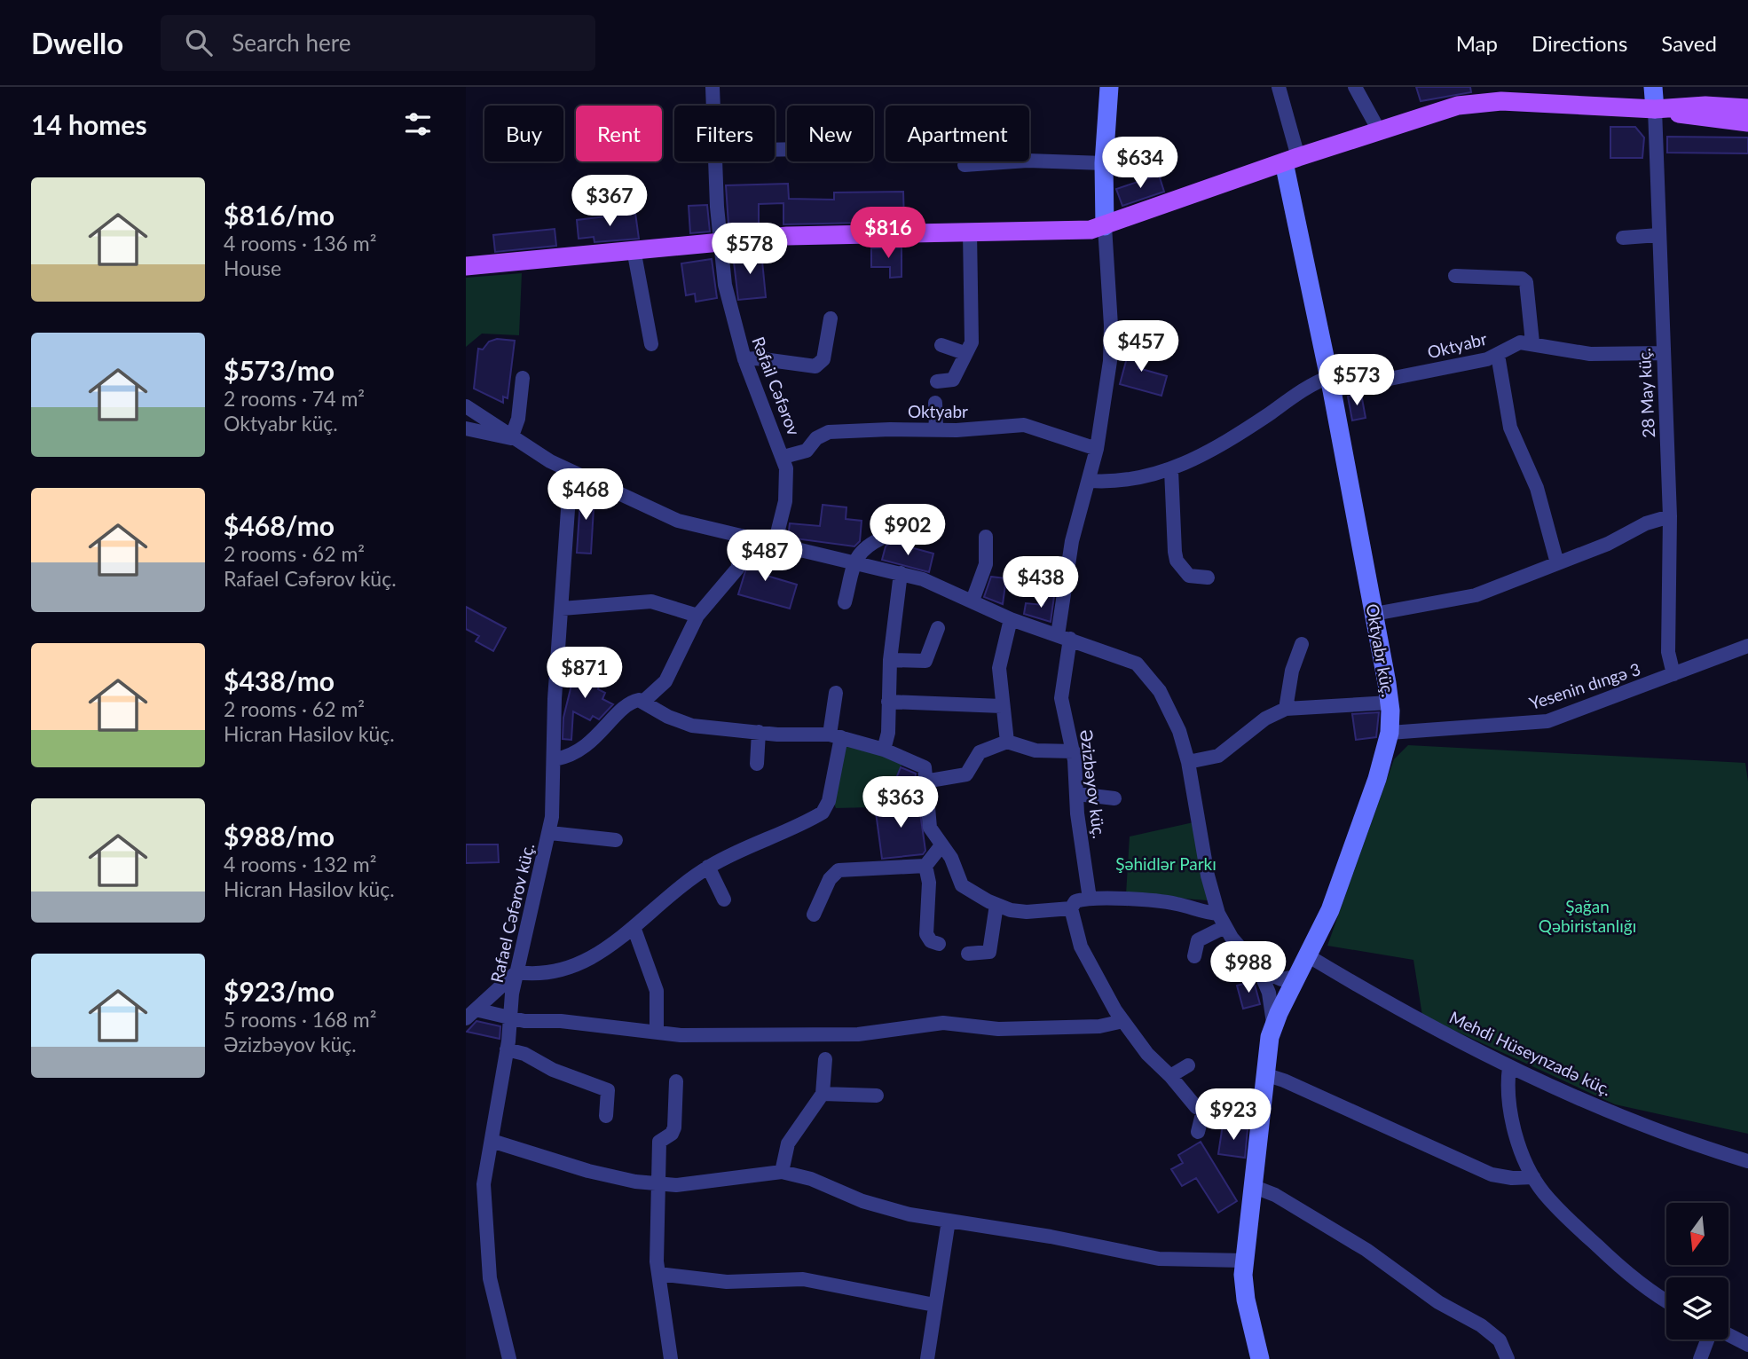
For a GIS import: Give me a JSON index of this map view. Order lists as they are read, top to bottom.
{
  "streets": {
    "street": [
      "Oktyabr",
      "Rəfail Cəfərov",
      "28 May küç.",
      "Oktyabr küç.",
      "Yesenin dıngə 3",
      "Əzizbəyov küç.",
      "Rafael Cəfərov küç.",
      "Mehdi Hüseynzadə küç."
    ]
  },
  "crossings": [
    ["Oktyabr", "Rəfail Cəfərov"],
    ["Oktyabr", "28 May küç."],
    ["Oktyabr", "Oktyabr küç."],
    ["Oktyabr", "Əzizbəyov küç."],
    ["28 May küç.", "Yesenin dıngə 3"],
    ["Oktyabr küç.", "Yesenin dıngə 3"],
    ["Oktyabr küç.", "Mehdi Hüseynzadə küç."]
  ],
  "parks": ["Şəhidlər Parkı", "Şağan Qəbiristanlığı"],
  "north": "bottom",
  "page": {
    "header": "Dwello",
    "search": "Search here",
    "nav": ["Map", "Directions", "Saved"],
    "heading": "14 homes",
    "chip": [
      "Buy",
      "Rent",
      "Filters",
      "New",
      "Apartment"
    ],
    "price": [
      "$634",
      "$367",
      "$816",
      "$578",
      "$457",
      "$573",
      "$468",
      "$902",
      "$487",
      "$438",
      "$871",
      "$363",
      "$988",
      "$923"
    ],
    "list": [
      {
        "name": "$816/mo",
        "note": "4 rooms · 136 m² · House"
      },
      {
        "name": "$573/mo",
        "note": "2 rooms · 74 m² · Oktyabr küç."
      },
      {
        "name": "$468/mo",
        "note": "2 rooms · 62 m² · Rafael Cəfərov küç."
      },
      {
        "name": "$438/mo",
        "note": "2 rooms · 62 m² · Hicran Hasilov küç."
      },
      {
        "name": "$988/mo",
        "note": "4 rooms · 132 m² · Hicran Hasilov küç."
      },
      {
        "name": "$923/mo",
        "note": "5 rooms · 168 m² · Əzizbəyov küç."
      }
    ]
  }
}
